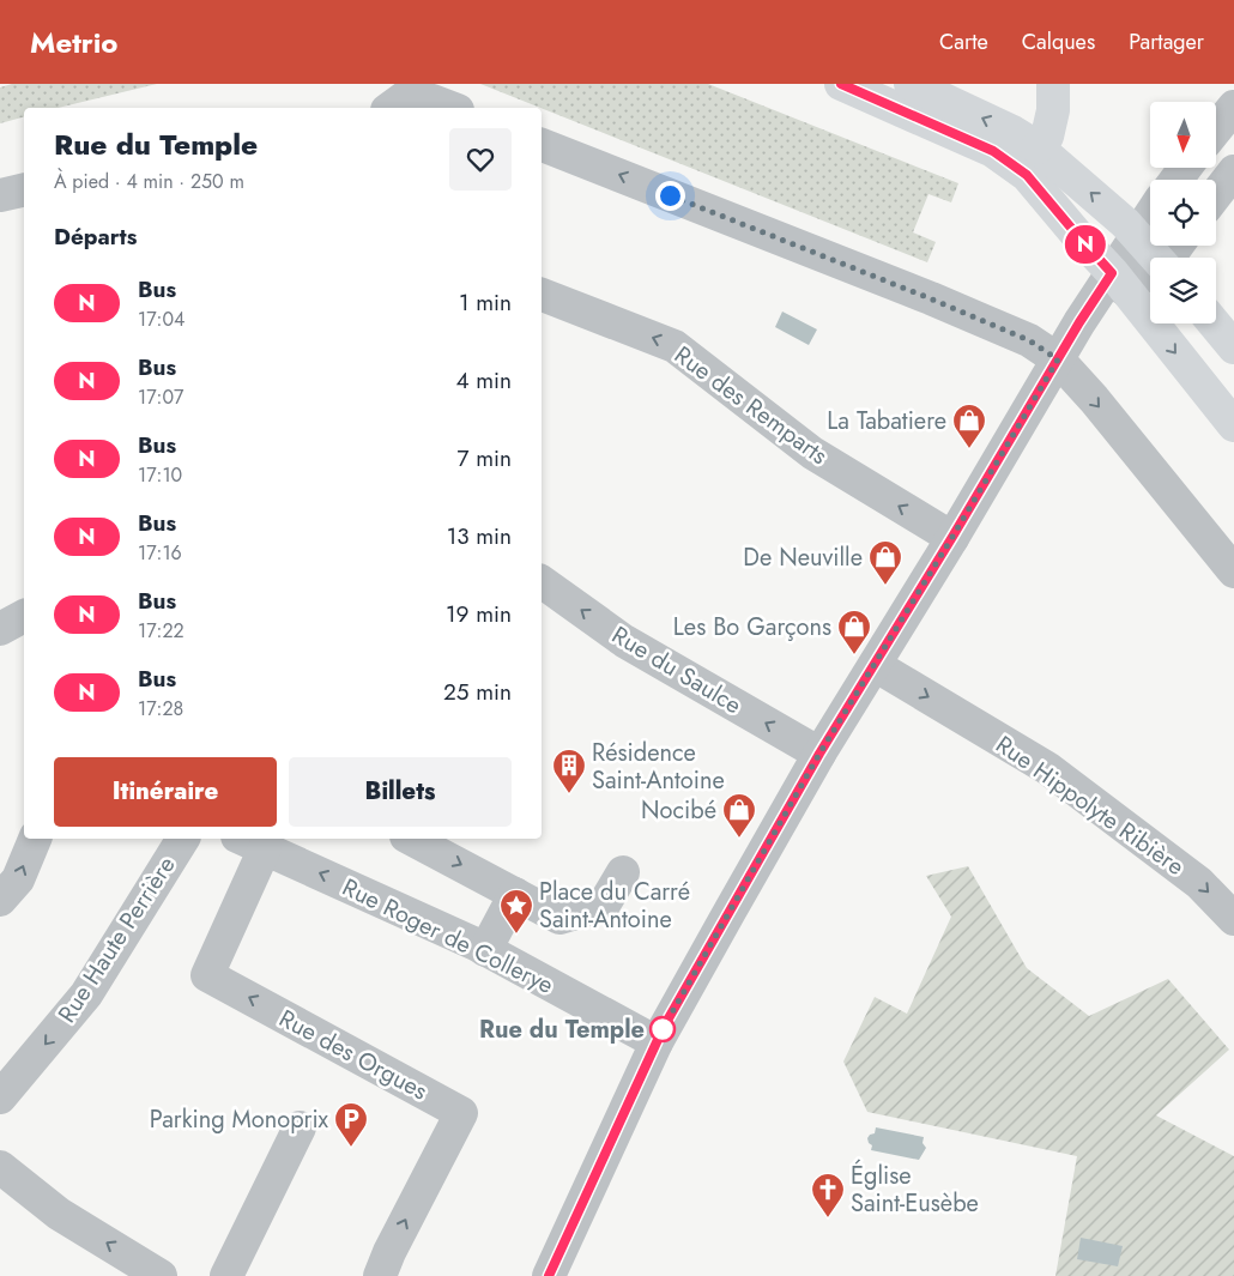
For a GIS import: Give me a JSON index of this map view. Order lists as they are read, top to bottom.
{
  "streets": {
    "street": [
      "Rue des Remparts",
      "Rue du Saulce",
      "Rue Hippolyte Ribière",
      "Rue Roger de Collerye",
      "Rue Haute Perrière",
      "Rue des Orgues"
    ]
  },
  "crossings": [
    ["Rue Roger de Collerye", "Rue des Orgues"]
  ],
  "one_way": ["Rue Hippolyte Ribière"],
  "places": {
    "shop": [
      "La Tabatiere",
      "De Neuville",
      "Les Bo Garçons",
      "Nocibé"
    ],
    "building": ["Résidence Saint-Antoine"],
    "place": ["Place du Carré Saint-Antoine"],
    "other": ["Rue du Temple"],
    "parking": ["Parking Monoprix"],
    "church": ["Église Saint-Eusèbe"]
  },
  "lines": ["bus line N"],
  "north": "bottom",
  "page": {
    "header": "Metrio",
    "nav": ["Carte", "Calques", "Partager"],
    "on_map": "N",
    "heading": [
      ["Rue du Temple", "À pied · 4 min · 250 m"],
      "Départs"
    ],
    "list": [
      {
        "mark": "N",
        "name": "Bus",
        "note": "17:04",
        "value": "1 min"
      },
      {
        "mark": "N",
        "name": "Bus",
        "note": "17:07",
        "value": "4 min"
      },
      {
        "mark": "N",
        "name": "Bus",
        "note": "17:10",
        "value": "7 min"
      },
      {
        "mark": "N",
        "name": "Bus",
        "note": "17:16",
        "value": "13 min"
      },
      {
        "mark": "N",
        "name": "Bus",
        "note": "17:22",
        "value": "19 min"
      },
      {
        "mark": "N",
        "name": "Bus",
        "note": "17:28",
        "value": "25 min"
      }
    ],
    "buttons": ["Itinéraire", "Billets"]
  }
}
